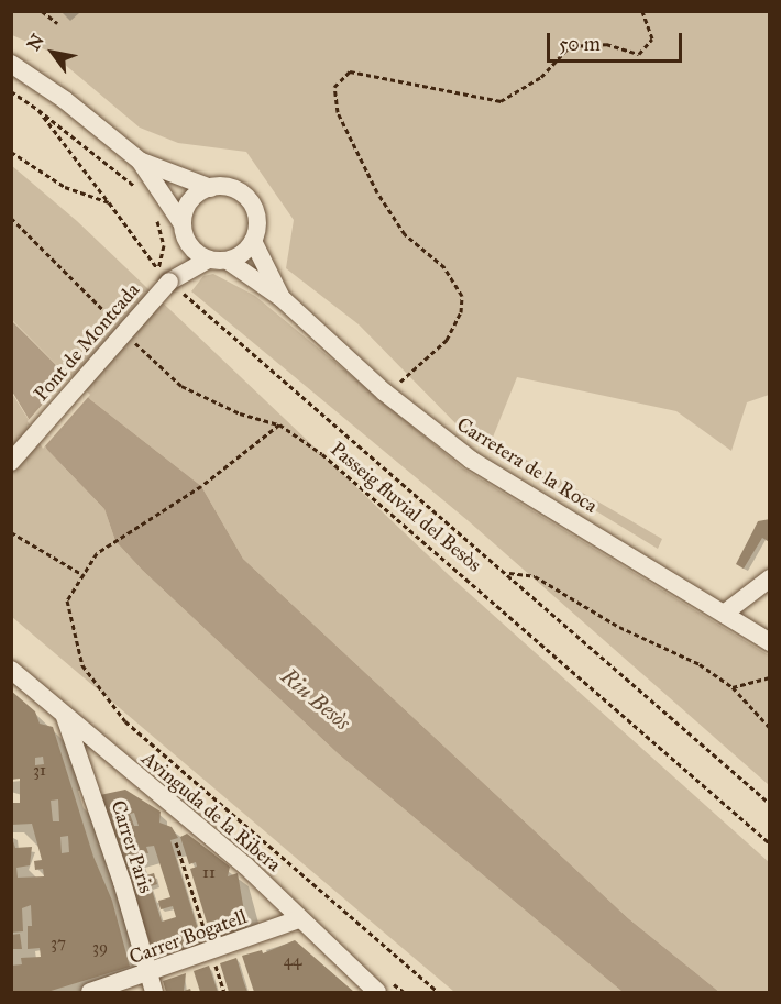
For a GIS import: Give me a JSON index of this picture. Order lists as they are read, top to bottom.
{
  "streets": {
    "street": [
      "Pont de Montcada",
      "Carretera de la Roca",
      "Avinguda de la Ribera",
      "Carrer Paris",
      "Carrer Bogatell"
    ],
    "path": ["Passeig fluvial del Besòs"]
  },
  "crossings": [
    ["Avinguda de la Ribera", "Carrer Paris"],
    ["Avinguda de la Ribera", "Carrer Bogatell"],
    ["Carrer Paris", "Carrer Bogatell"]
  ],
  "water": ["Riu Besòs"],
  "house_numbers": [
    "31",
    "11",
    "37",
    "39",
    "44"
  ],
  "scale_bar": "50 m",
  "north": "top left"
}
